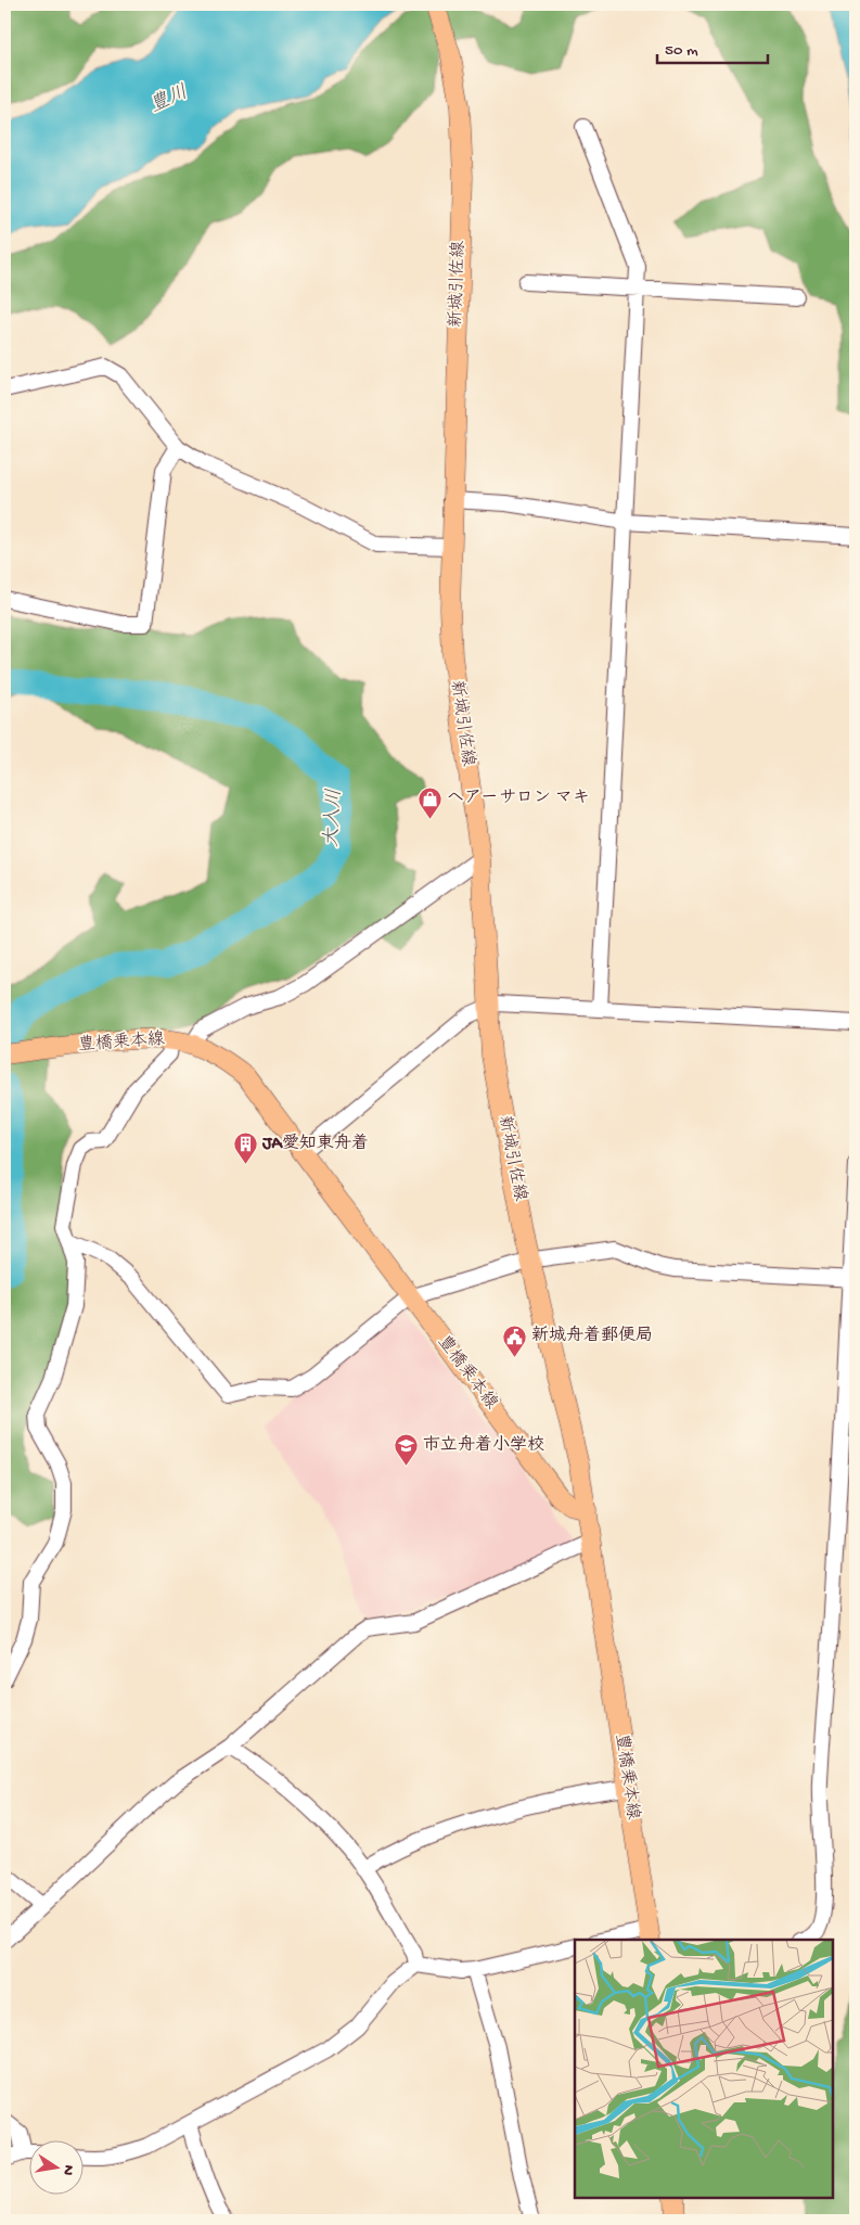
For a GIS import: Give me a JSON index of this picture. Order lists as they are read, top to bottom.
{
  "streets": {
    "main road": ["新城引佐線", "豊橋乗本線"]
  },
  "crossings": [
    ["新城引佐線", "豊橋乗本線"]
  ],
  "water": ["豊川", "大入川"],
  "places": {
    "shop": ["ヘアーサロン マキ"],
    "building": ["JA愛知東舟着"],
    "public building": ["新城舟着郵便局"],
    "school or university": ["市立舟着小学校"]
  },
  "scale_bar": "50 m",
  "north": "right"
}
